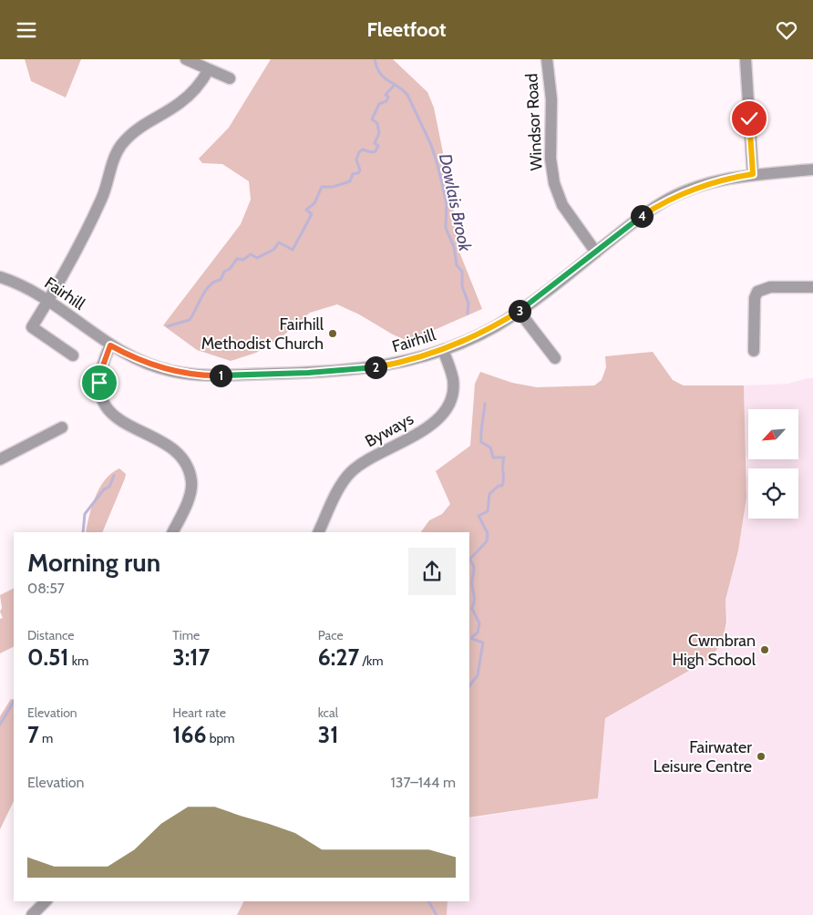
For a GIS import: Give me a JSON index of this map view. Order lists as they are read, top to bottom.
{
  "streets": {
    "street": ["Windsor Road", "Fairhill", "Byways"]
  },
  "crossings": [
    ["Windsor Road", "Fairhill"],
    ["Fairhill", "Byways"]
  ],
  "water": ["Dowlais Brook"],
  "places": ["Fairhill Methodist Church", "Cwmbran High School", "Fairwater Leisure Centre"],
  "north": "bottom left",
  "page": {
    "header": "Fleetfoot",
    "pins": [
      "4",
      "3",
      "2",
      "1"
    ],
    "heading": ["Morning run", "08:57"],
    "stats": [
      ["Distance", "0.51 km"],
      ["Time", "3:17"],
      ["Pace", "6:27 /km"],
      ["Elevation", "7 m"],
      ["Heart rate", "166 bpm"],
      ["kcal", "31"]
    ],
    "chart": ["Elevation", "137–144 m"]
  }
}
